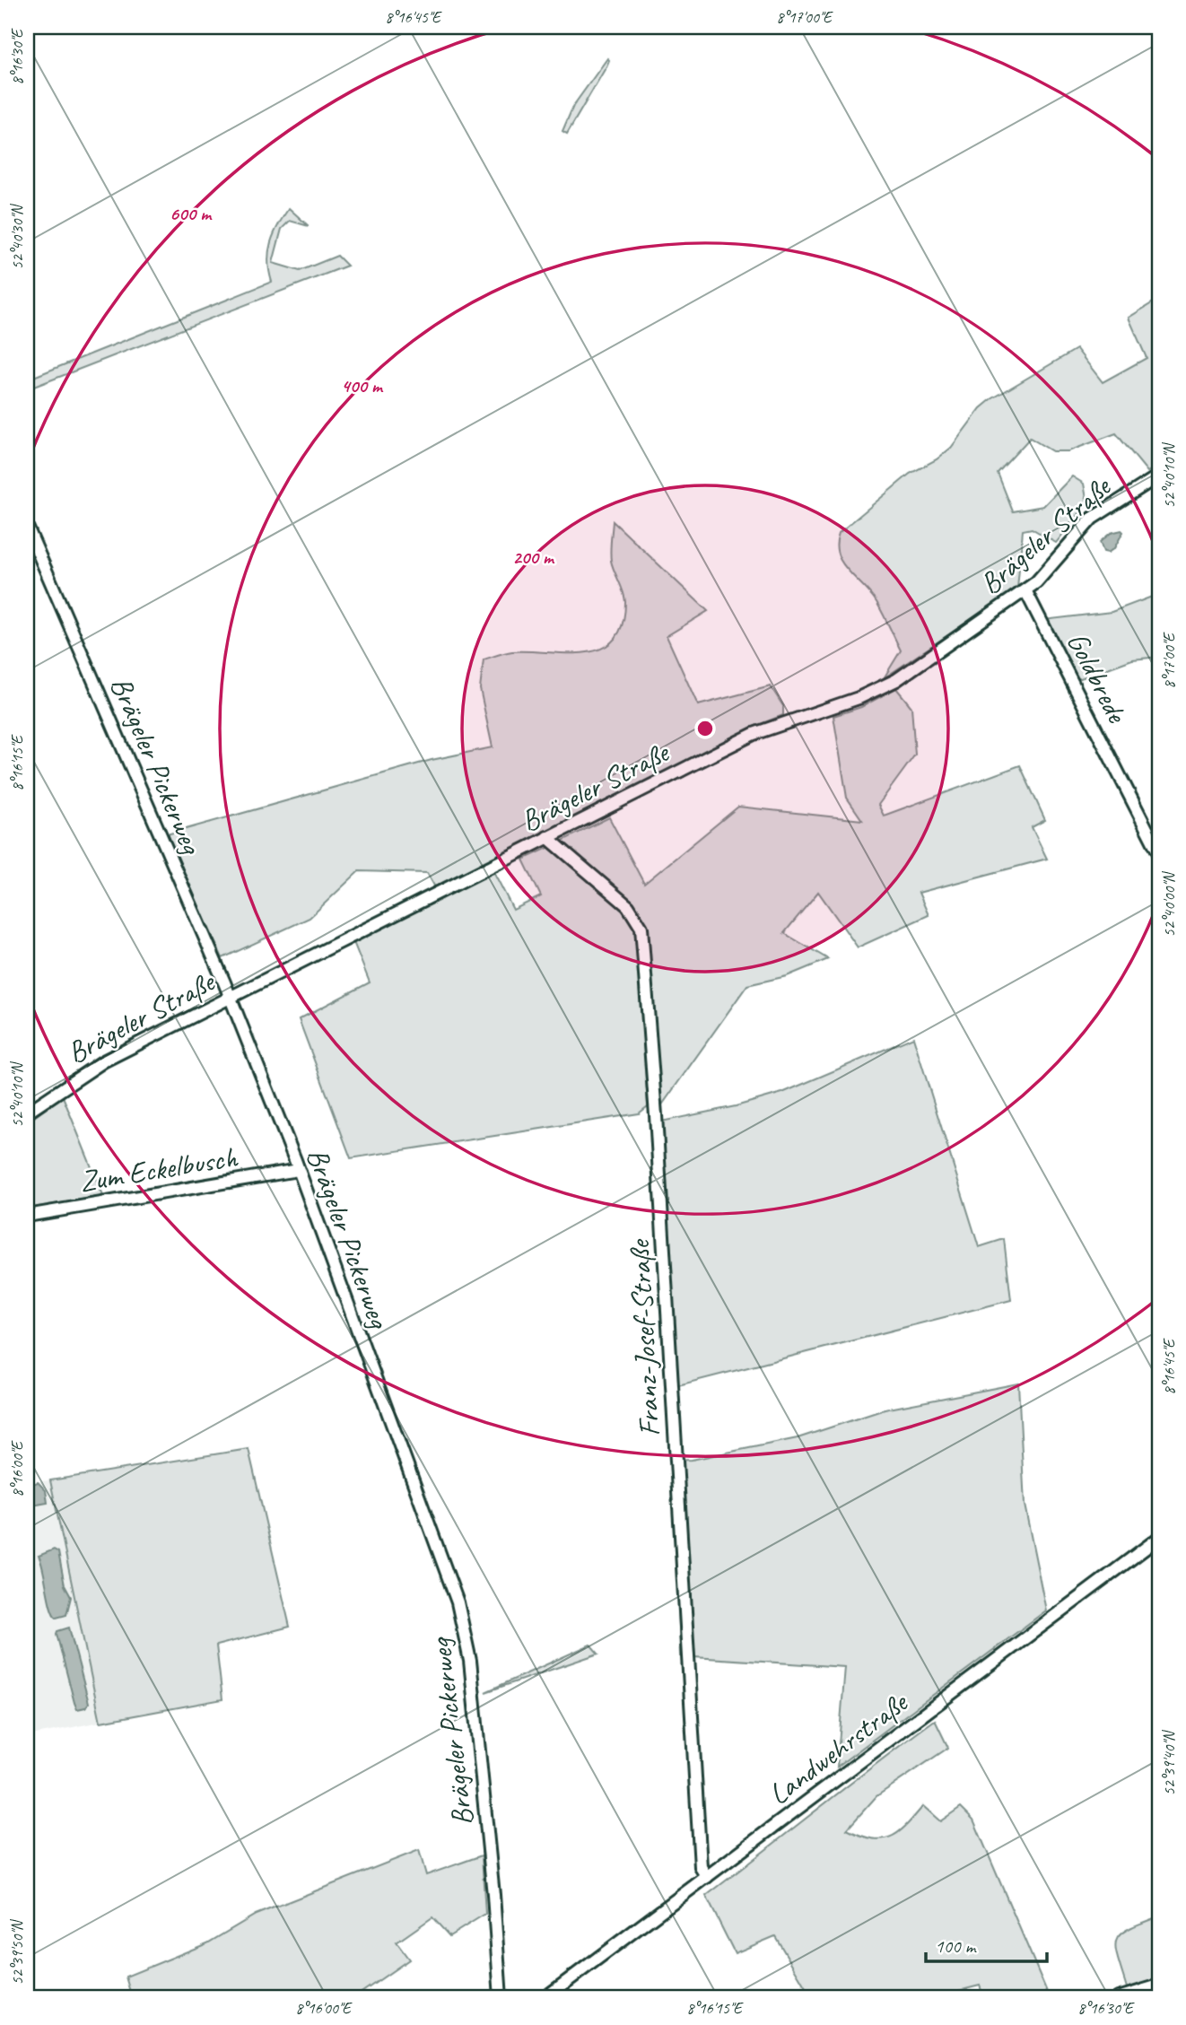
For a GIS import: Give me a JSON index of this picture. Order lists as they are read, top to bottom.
{
  "streets": {
    "street": [
      "Brägeler Straße",
      "Goldbrede",
      "Brägeler Pickerweg",
      "Zum Eckelbusch",
      "Franz-Josef-Straße",
      "Landwehrstraße"
    ]
  },
  "crossings": [
    ["Brägeler Straße", "Goldbrede"],
    ["Brägeler Straße", "Brägeler Pickerweg"],
    ["Brägeler Straße", "Franz-Josef-Straße"],
    ["Brägeler Pickerweg", "Zum Eckelbusch"],
    ["Franz-Josef-Straße", "Landwehrstraße"]
  ],
  "scale_bar": "100 m",
  "coordinates": [
    "8°16'45\"E",
    "8°17'00\"E",
    "8°16'30\"E",
    "52°40'30\"N",
    "52°40'10\"N",
    "8°16'15\"E",
    "52°40'00\"N",
    "8°16'00\"E",
    "52°39'40\"N",
    "52°39'50\"N"
  ],
  "rings": ["600 m", "400 m", "200 m"]
}
